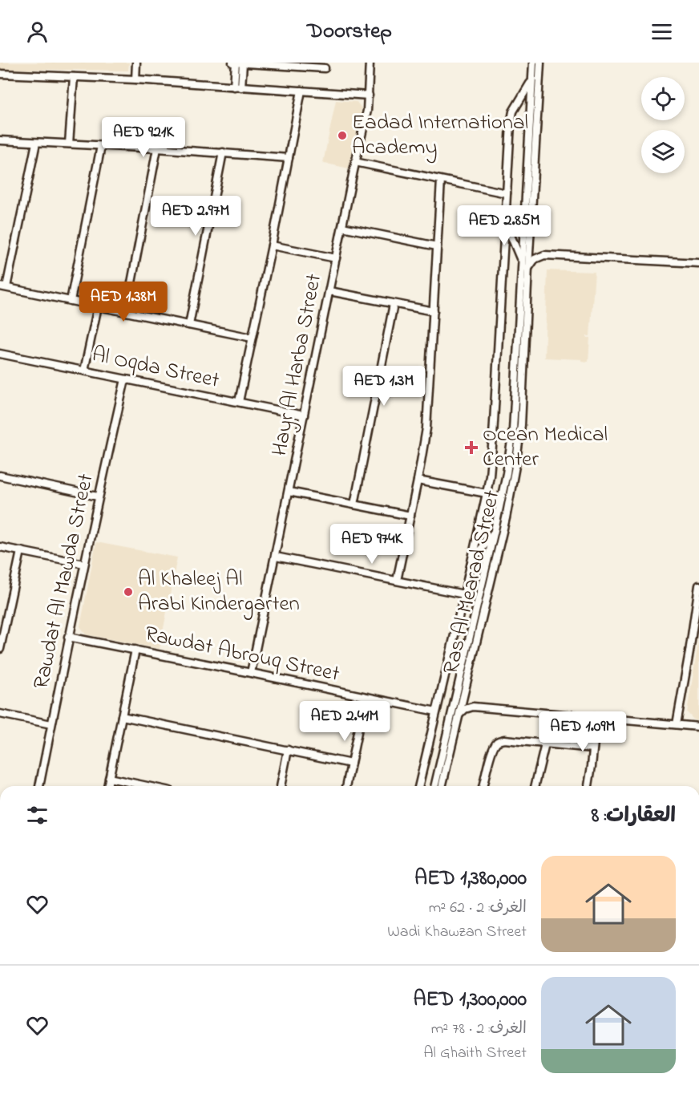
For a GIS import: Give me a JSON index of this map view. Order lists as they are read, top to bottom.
{
  "streets": {
    "street": [
      "Hayr Al Harba Street",
      "Al Oqda Street",
      "Rawdat Al Mawda Street",
      "Ras Al Mearad Street",
      "Rawdat Abrouq Street"
    ]
  },
  "crossings": [
    ["Hayr Al Harba Street", "Al Oqda Street"],
    ["Hayr Al Harba Street", "Rawdat Abrouq Street"],
    ["Al Oqda Street", "Rawdat Al Mawda Street"],
    ["Rawdat Al Mawda Street", "Rawdat Abrouq Street"],
    ["Ras Al Mearad Street", "Rawdat Abrouq Street"]
  ],
  "places": {
    "other": ["Eadad International Academy", "Al Khaleej Al Arabi Kindergarten"],
    "health": ["Ocean Medical Center"]
  },
  "page": {
    "header": "Doorstep",
    "price": [
      "AED 921K",
      "AED 2.97M",
      "AED 2.85M",
      "AED 1.38M",
      "AED 1.3M",
      "AED 974K",
      "AED 2.41M",
      "AED 1.09M"
    ],
    "heading": "العقارات: 8",
    "list": [
      {
        "name": "AED 1,380,000",
        "note": "الغرف: 2 · 62 m² · Wadi Khawzan Street"
      },
      {
        "name": "AED 1,300,000",
        "note": "الغرف: 2 · 78 m² · Al Ghaith Street"
      }
    ]
  }
}
